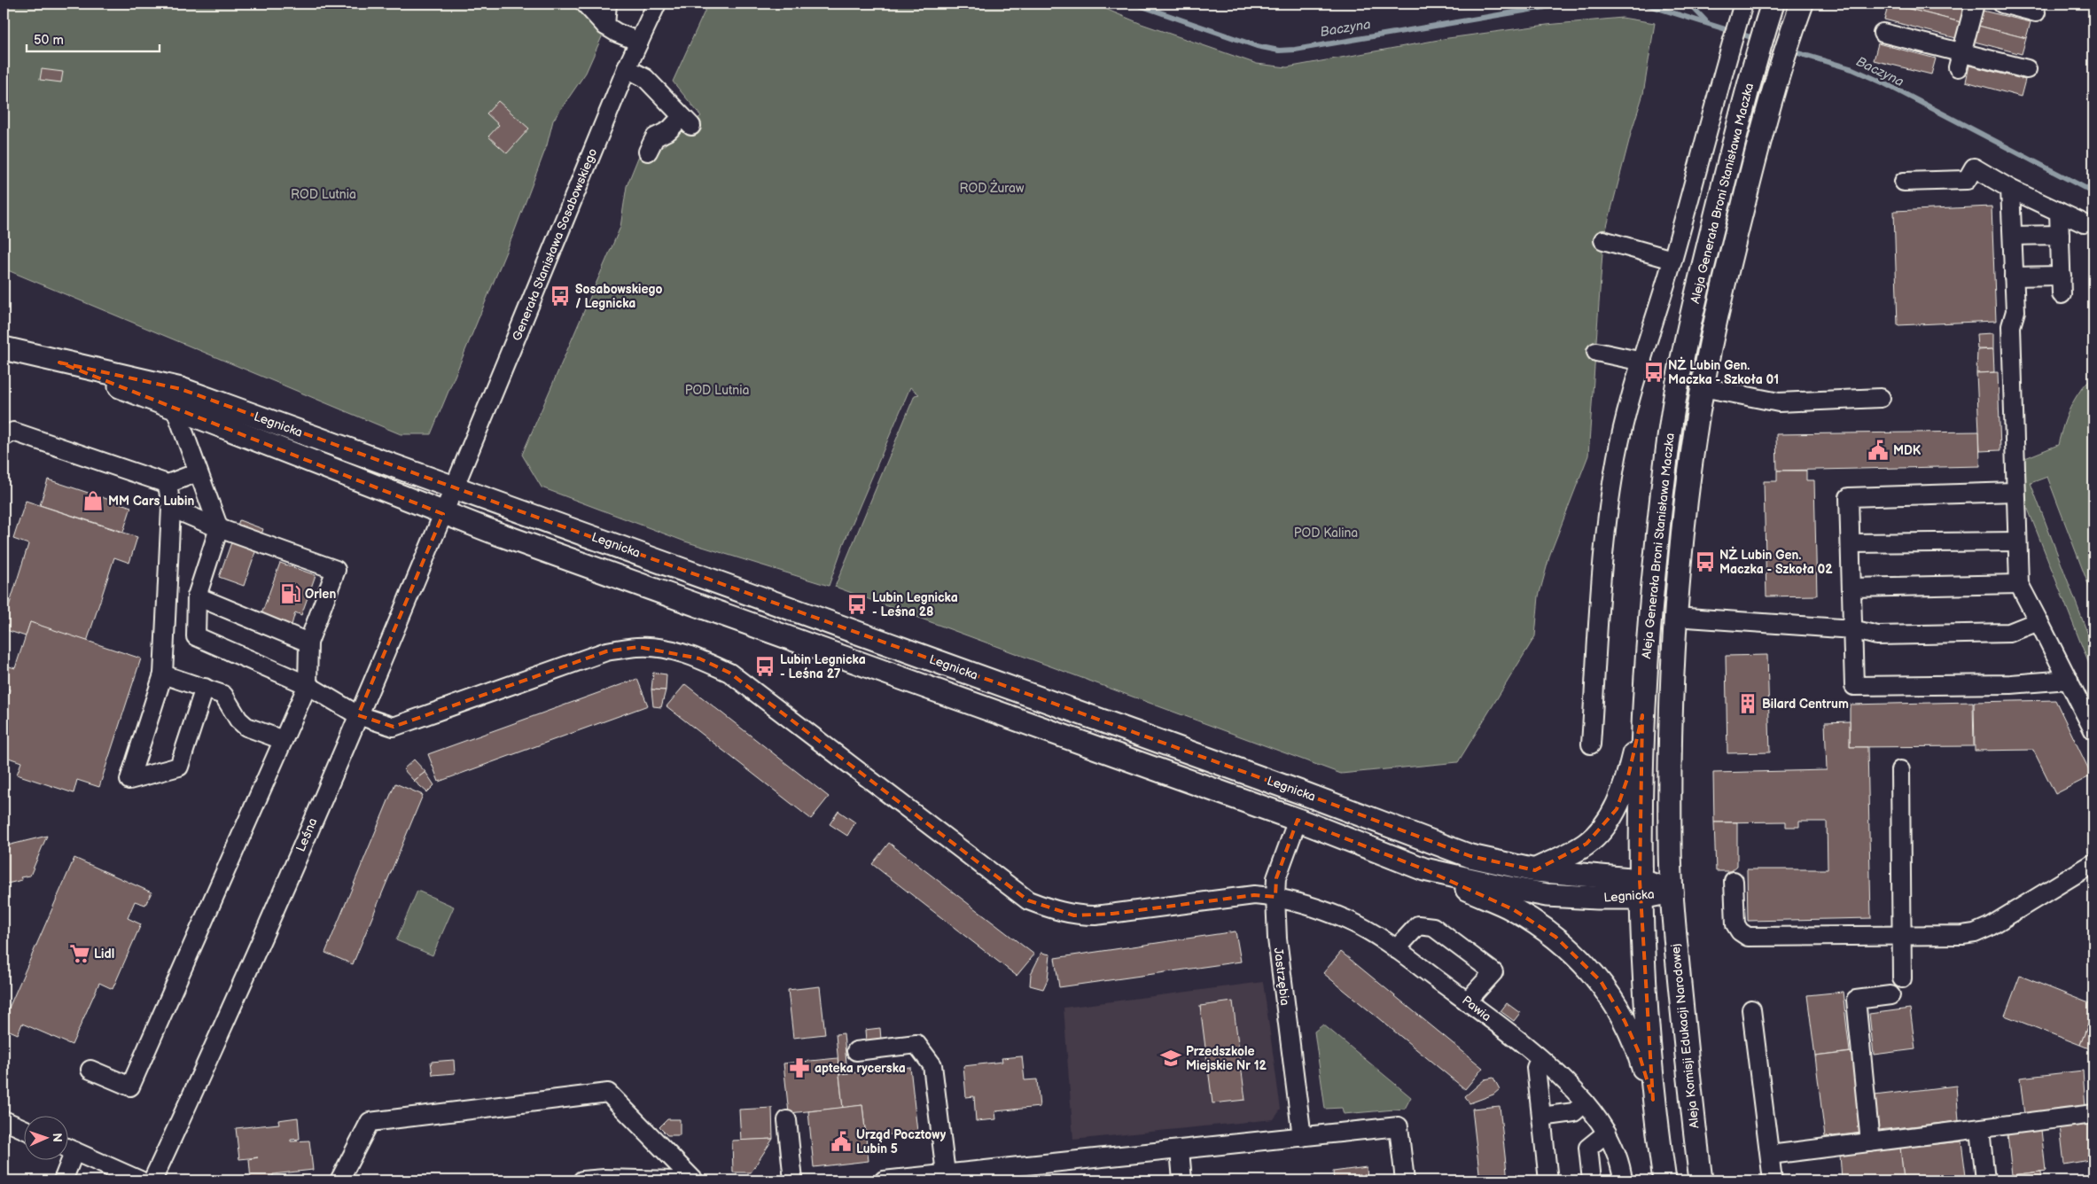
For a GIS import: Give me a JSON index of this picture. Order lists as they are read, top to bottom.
{
  "streets": {
    "main road": ["Aleja Generała Broni Stanisława Maczka", "Legnicka", "Aleja Komisji Edukacji Narodowej"],
    "street": [
      "Generała Stanisława Sosabowskiego",
      "Leśna",
      "Jastrzębia",
      "Pawia"
    ]
  },
  "crossings": [
    ["Aleja Generała Broni Stanisława Maczka", "Legnicka"],
    ["Aleja Generała Broni Stanisława Maczka", "Aleja Komisji Edukacji Narodowej"],
    ["Generała Stanisława Sosabowskiego", "Legnicka"],
    ["Generała Stanisława Sosabowskiego", "Leśna"],
    ["Legnicka", "Leśna"],
    ["Legnicka", "Jastrzębia"],
    ["Legnicka", "Aleja Komisji Edukacji Narodowej"],
    ["Jastrzębia", "Pawia"]
  ],
  "water": ["Baczyna"],
  "parks": [
    "ROD Żuraw",
    "ROD Lutnia",
    "POD Lutnia",
    "POD Kalina"
  ],
  "places": {
    "bus stop": [
      "Sosabowskiego / Legnicka",
      "NŻ Lubin Gen. Maczka - Szkoła 01",
      "NŻ Lubin Gen. Maczka - Szkoła 02",
      "Lubin Legnicka - Leśna 28",
      "Lubin Legnicka - Leśna 27"
    ],
    "public building": ["MDK", "Urząd Pocztowy Lubin 5"],
    "shop": ["MM Cars Lubin"],
    "fuel station": ["Orlen"],
    "building": ["Bilard Centrum"],
    "supermarket": ["Lidl"],
    "school or university": ["Przedszkole Miejskie Nr 12"],
    "pharmacy": ["apteka rycerska"]
  },
  "scale_bar": "50 m",
  "north": "right"
}
